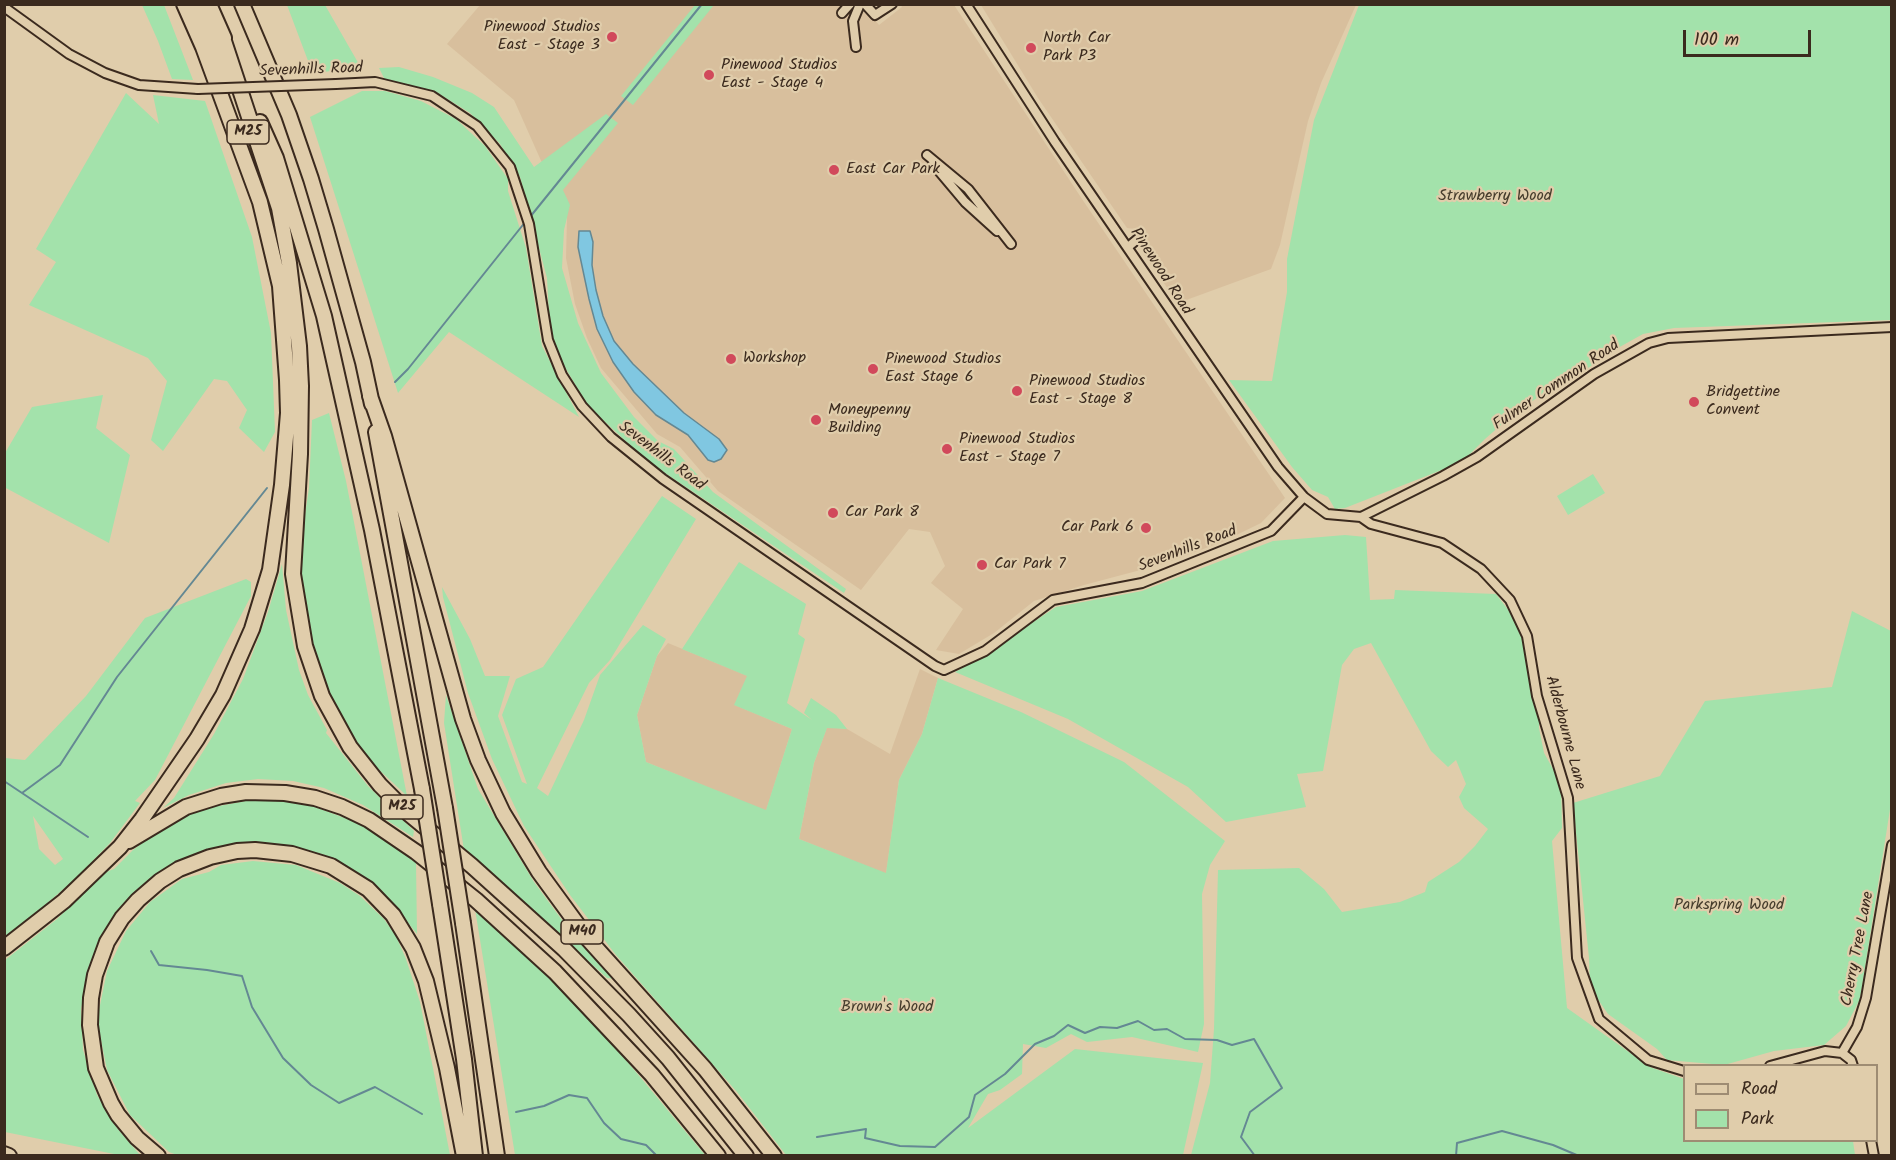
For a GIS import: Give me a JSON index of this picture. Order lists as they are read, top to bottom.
{
  "streets": {
    "highway": ["M25", "M40"],
    "street": [
      "Sevenhills Road",
      "Pinewood Road",
      "Fulmer Common Road",
      "Alderbourne Lane",
      "Cherry Tree Lane"
    ]
  },
  "crossings": [
    ["Sevenhills Road", "Pinewood Road"],
    ["M25", "M40"],
    ["Pinewood Road", "Fulmer Common Road"],
    ["Pinewood Road", "Alderbourne Lane"],
    ["Fulmer Common Road", "Alderbourne Lane"]
  ],
  "parks": ["Strawberry Wood", "Parkspring Wood", "Brown's Wood"],
  "places": [
    "Pinewood Studios East - Stage 3",
    "North Car Park P3",
    "Pinewood Studios East - Stage 4",
    "East Car Park",
    "Workshop",
    "Pinewood Studios East Stage 6",
    "Pinewood Studios East - Stage 8",
    "Bridgettine Convent",
    "Moneypenny Building",
    "Pinewood Studios East - Stage 7",
    "Car Park 8",
    "Car Park 6",
    "Car Park 7"
  ],
  "legend": ["Road", "Park"],
  "scale_bar": "100 m"
}
